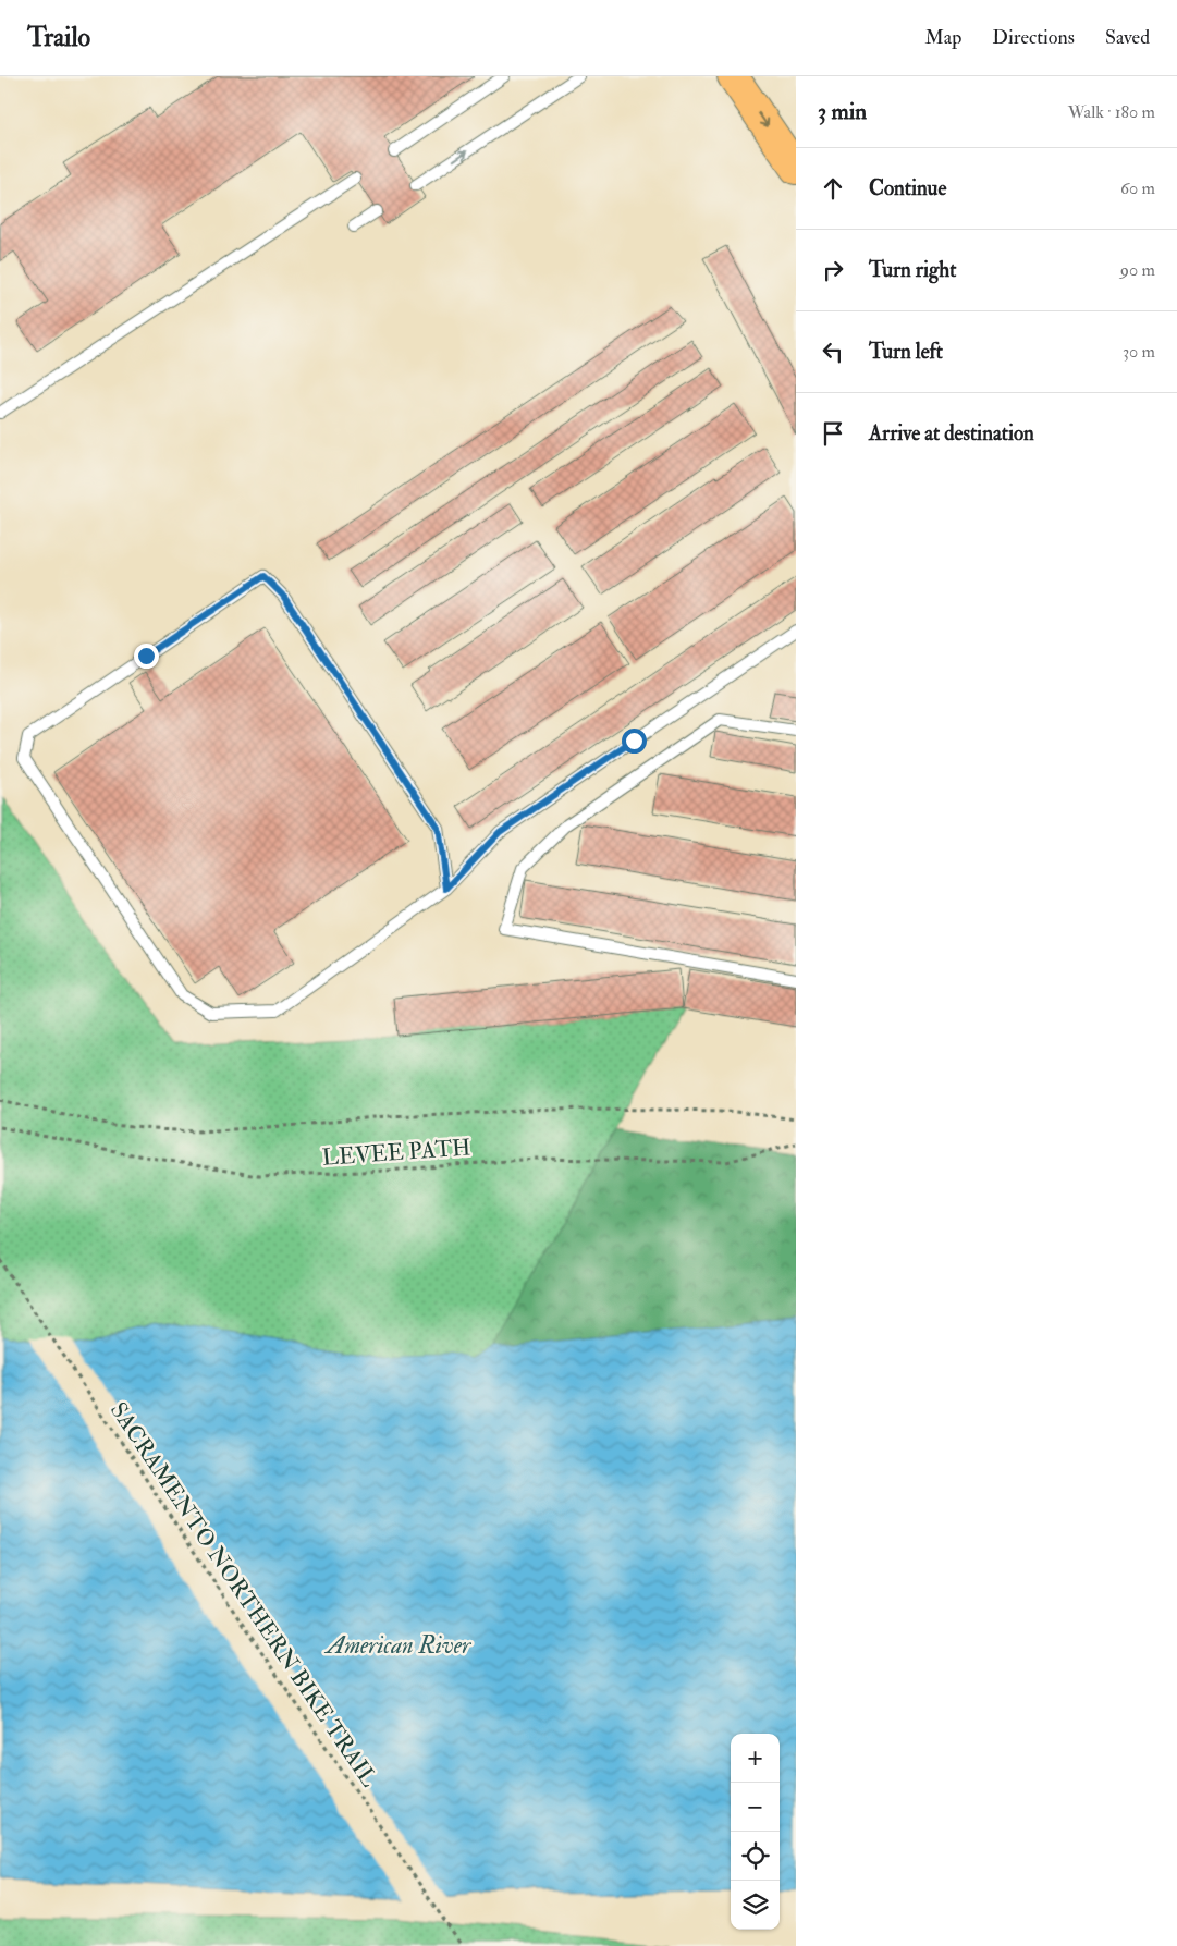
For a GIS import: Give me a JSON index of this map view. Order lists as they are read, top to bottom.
{
  "streets": {
    "path": ["LEVEE PATH", "SACRAMENTO NORTHERN BIKE TRAIL"]
  },
  "water": ["American River"],
  "page": {
    "header": "Trailo",
    "nav": ["Map", "Directions", "Saved"],
    "heading": ["3 min", "Walk · 180 m"],
    "list": [
      ["Continue", "60 m"],
      ["Turn right", "90 m"],
      ["Turn left", "30 m"],
      "Arrive at destination"
    ],
    "map_buttons": ["+", "−"]
  }
}
